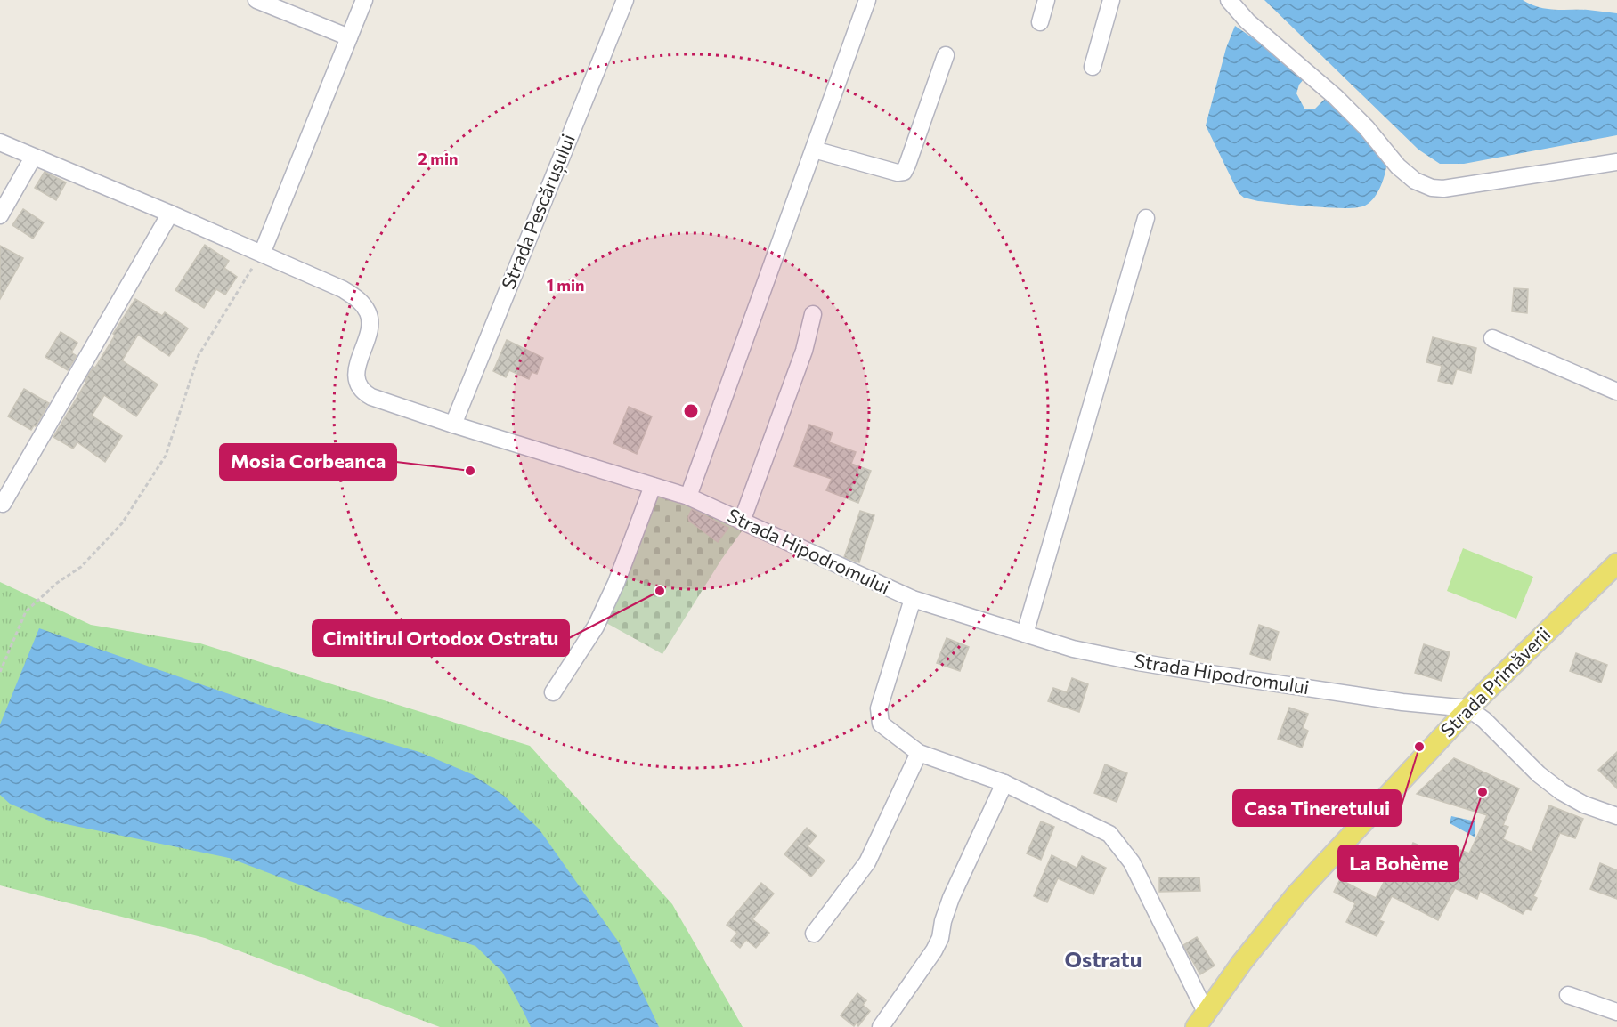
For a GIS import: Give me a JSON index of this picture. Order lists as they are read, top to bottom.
{
  "streets": {
    "main road": ["Strada Primăverii"],
    "street": ["Strada Pescărușului", "Strada Hipodromului"]
  },
  "crossings": [
    ["Strada Pescărușului", "Strada Hipodromului"],
    ["Strada Hipodromului", "Strada Primăverii"]
  ],
  "districts": ["Ostratu"],
  "places": [
    "Mosia Corbeanca",
    "Cimitirul Ortodox Ostratu",
    "Casa Tineretului",
    "La Bohème"
  ],
  "rings": ["2 min", "1 min"]
}
